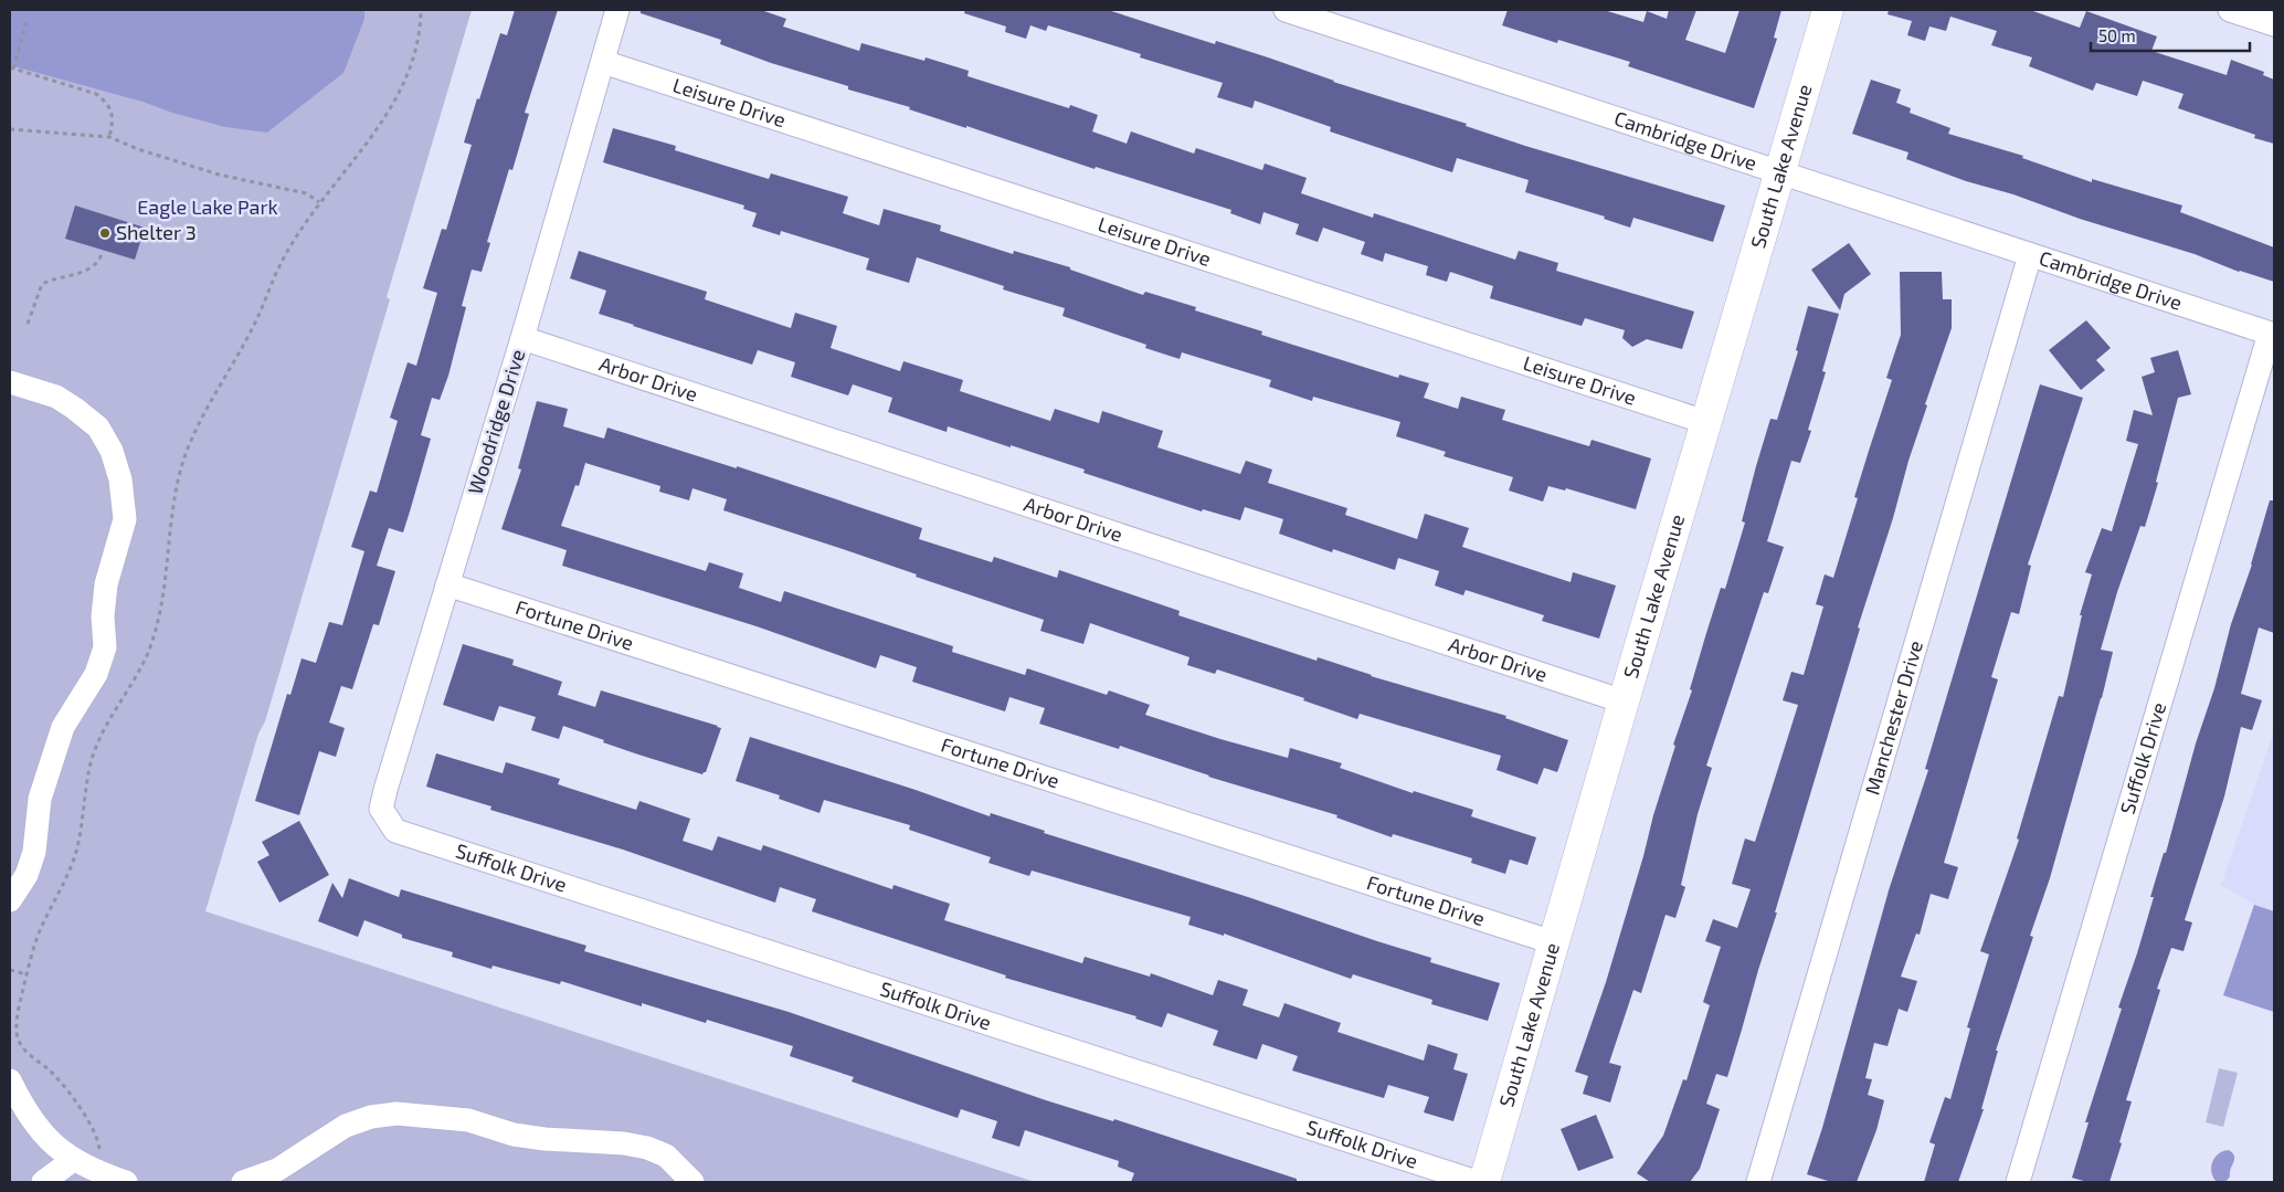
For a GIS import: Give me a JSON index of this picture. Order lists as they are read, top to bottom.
{
  "streets": {
    "street": [
      "Leisure Drive",
      "Cambridge Drive",
      "South Lake Avenue",
      "Arbor Drive",
      "Woodridge Drive",
      "Fortune Drive",
      "Manchester Drive",
      "Suffolk Drive"
    ]
  },
  "crossings": [
    ["Leisure Drive", "South Lake Avenue"],
    ["Leisure Drive", "Woodridge Drive"],
    ["Cambridge Drive", "South Lake Avenue"],
    ["Cambridge Drive", "Manchester Drive"],
    ["Cambridge Drive", "Suffolk Drive"],
    ["South Lake Avenue", "Arbor Drive"],
    ["South Lake Avenue", "Fortune Drive"],
    ["Arbor Drive", "Woodridge Drive"],
    ["Woodridge Drive", "Fortune Drive"],
    ["Woodridge Drive", "Suffolk Drive"]
  ],
  "parks": ["Eagle Lake Park"],
  "places": ["Shelter 3"],
  "scale_bar": "50 m"
}
